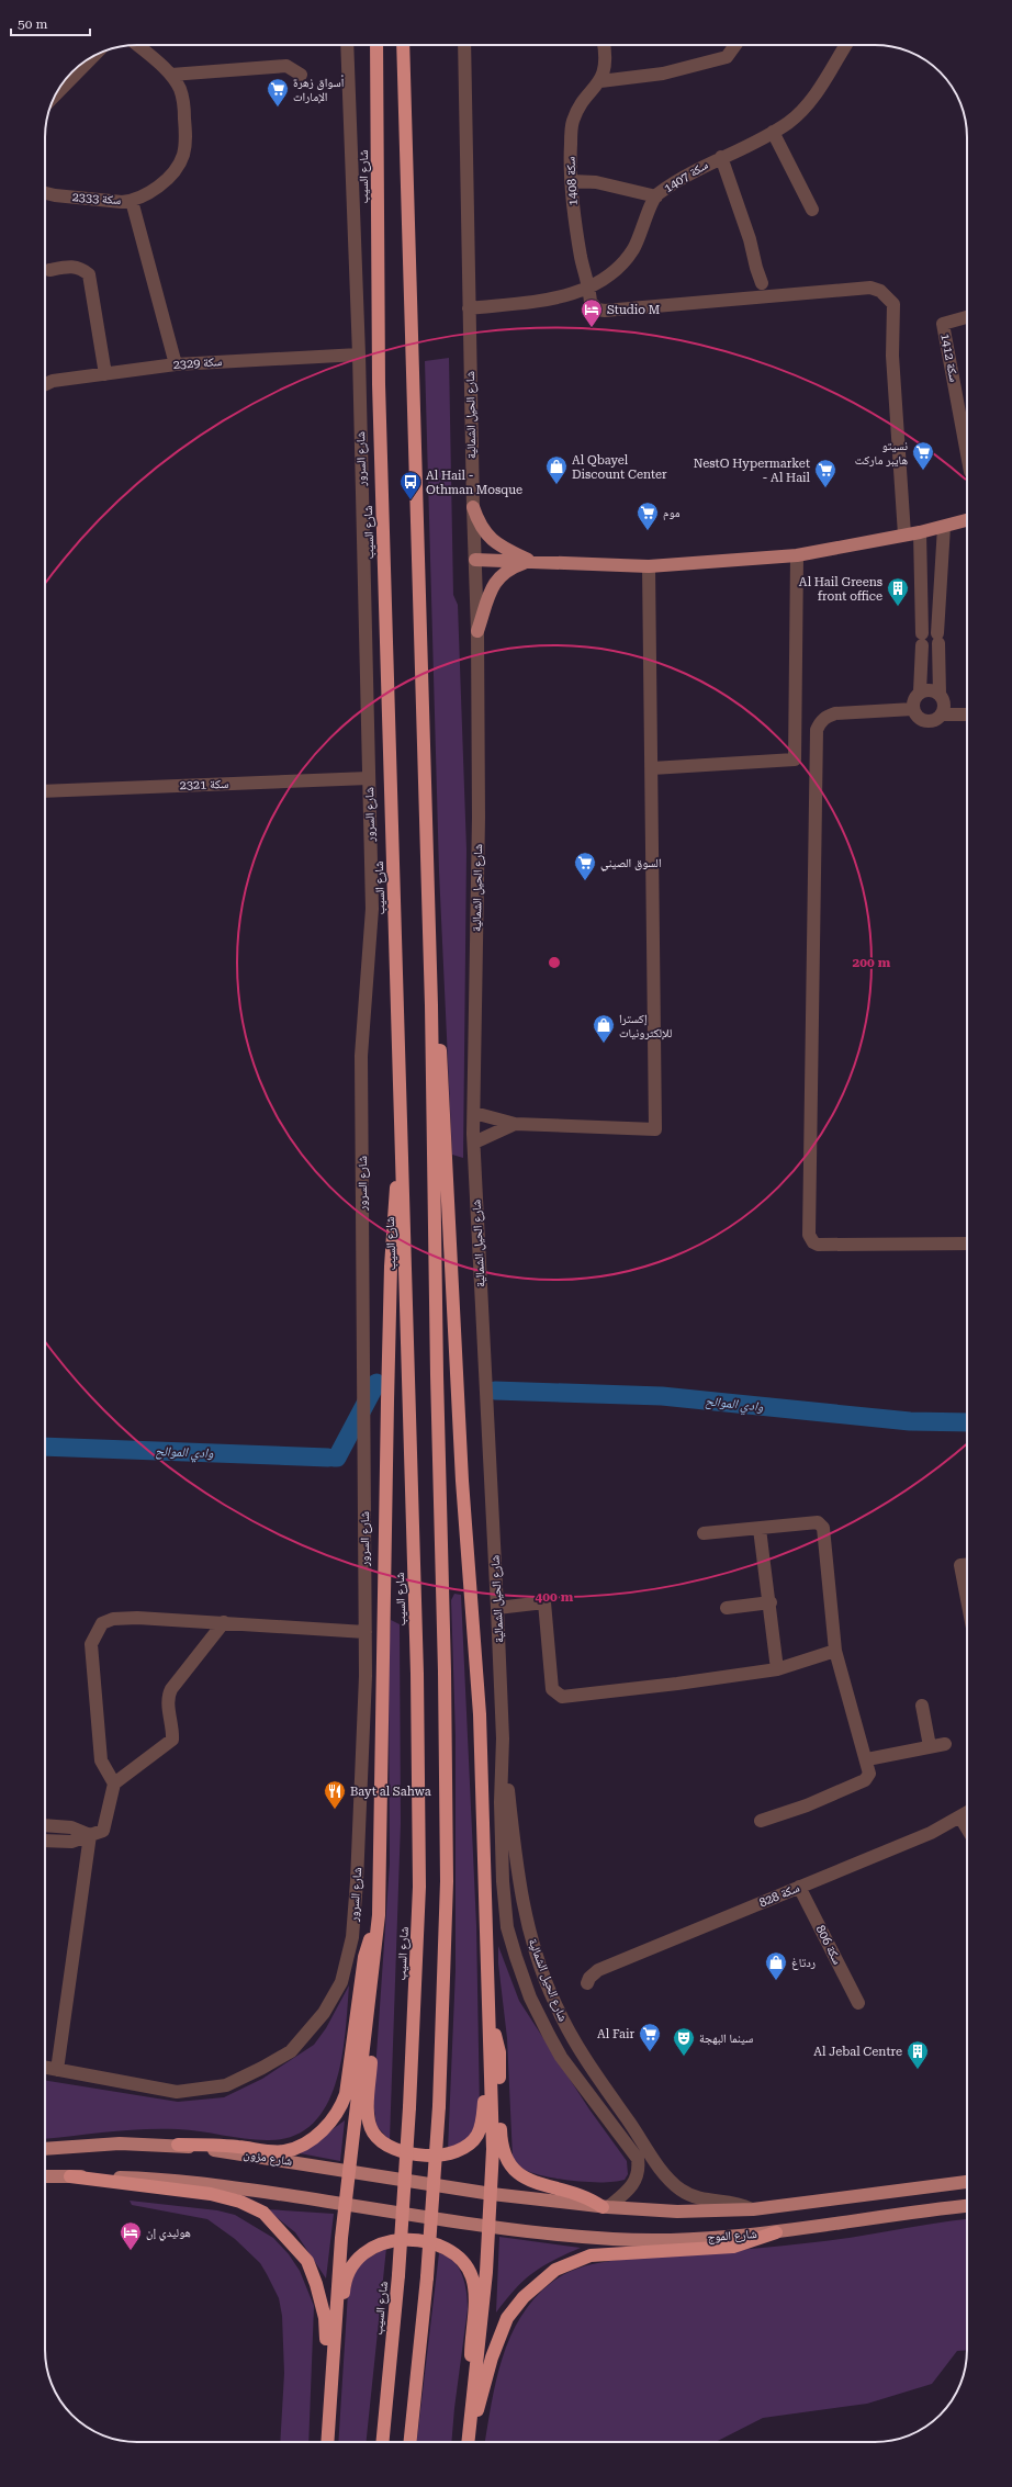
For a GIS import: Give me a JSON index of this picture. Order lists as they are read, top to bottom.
{
  "streets": {
    "highway": ["شارع السيب"],
    "main road": ["شارع مزون", "شارع الموج"],
    "street": [
      "سكة 1407",
      "سكة 1408",
      "سكة 2333",
      "سكة 1412",
      "سكة 2329",
      "شارع الحيل الشمالية",
      "شارع السرور",
      "سكة 2321",
      "سكة 828",
      "سكة 806"
    ]
  },
  "crossings": [
    ["سكة 1407", "سكة 1408"],
    ["سكة 1407", "شارع الحيل الشمالية"],
    ["سكة 2329", "شارع السرور"],
    ["شارع الحيل الشمالية", "شارع الموج"],
    ["شارع السرور", "سكة 2321"],
    ["سكة 828", "سكة 806"],
    ["شارع مزون", "شارع الموج"]
  ],
  "water": ["وادي الموالح"],
  "places": {
    "supermarket": [
      "أسواق زهرة الإمارات",
      "نسيتو هايبر ماركت",
      "NestO Hypermarket - Al Hail",
      "موم",
      "السوق الصيني",
      "Al Fair"
    ],
    "hotel": ["Studio M", "هوليدي إن"],
    "shop": ["Al Qbayel Discount Center", "إكسترا للإلكترونيات", "ردتاغ"],
    "bus stop": ["Al Hail - Othman Mosque"],
    "building": ["Al Hail Greens front office", "Al Jebal Centre"],
    "restaurant": ["Bayt al Sahwa"],
    "theatre": ["سينما البهجة"]
  },
  "scale_bar": "50 m",
  "rings": ["200 m", "400 m"]
}
